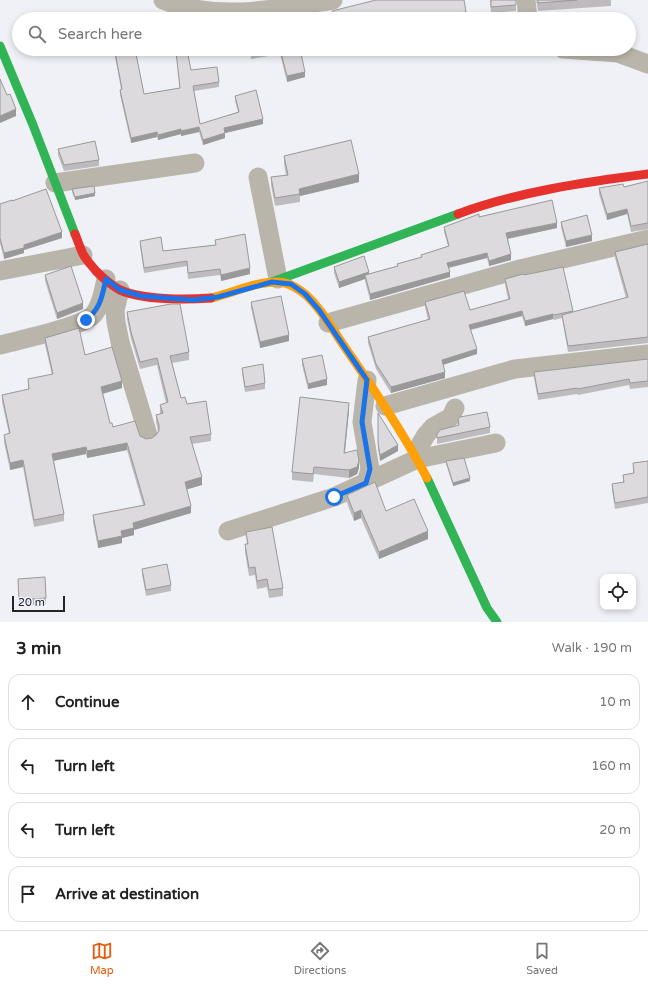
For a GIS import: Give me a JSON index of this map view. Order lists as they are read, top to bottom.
{
  "scale_bar": "20 m",
  "page": {
    "search": "Search here",
    "scale": "20 m",
    "heading": ["3 min", "Walk · 190 m"],
    "list": [
      ["Continue", "10 m"],
      ["Turn left", "160 m"],
      ["Turn left", "20 m"],
      "Arrive at destination"
    ],
    "nav": ["Map", "Directions", "Saved"]
  }
}
